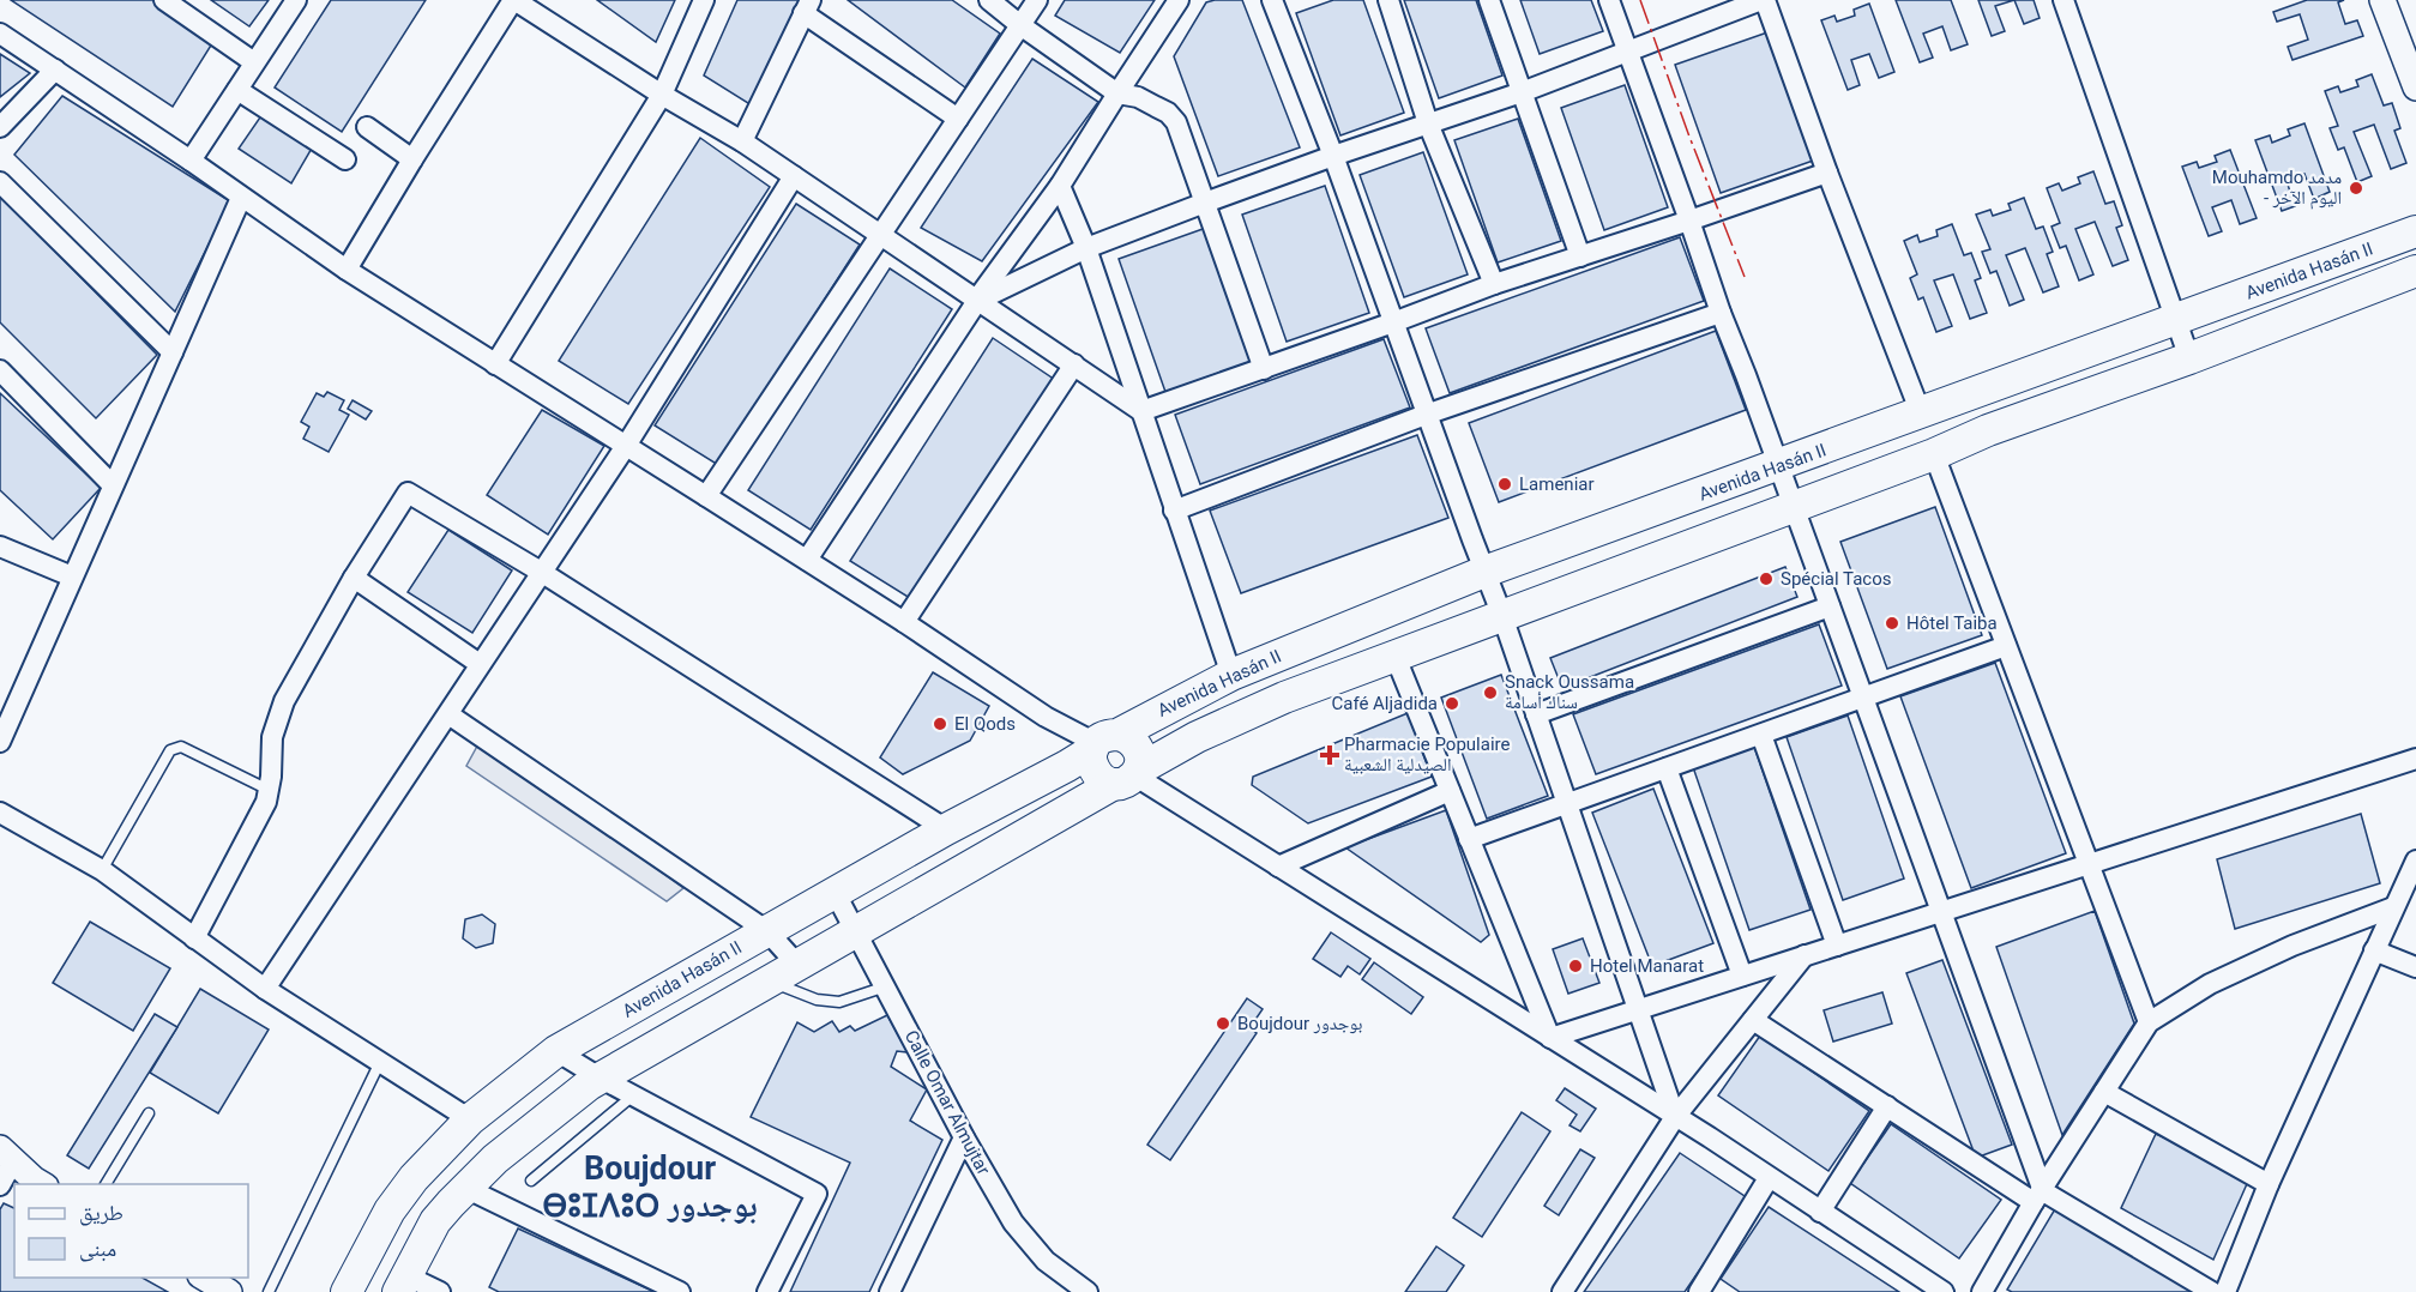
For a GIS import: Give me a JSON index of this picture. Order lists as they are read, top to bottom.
{
  "streets": {
    "main road": ["Avenida Hasán II"],
    "street": ["Calle Omar Almujtar"]
  },
  "crossings": [
    ["Avenida Hasán II", "Calle Omar Almujtar"]
  ],
  "districts": ["Boujdour ⴱⵓⵊⴷⵓⵔ بوجدور"],
  "places": {
    "other": [
      "Mouhamdo مدمد - اليوم الآخر",
      "Lameniar",
      "Spécial Tacos",
      "Hôtel Taiba",
      "Snack Oussama سناك أسامة",
      "Café Aljadida",
      "El Qods",
      "Hotel Manarat",
      "Boujdour بوجدور"
    ],
    "health": ["Pharmacie Populaire الصيدلية الشعبية"]
  },
  "legend": ["طريق", "مبنى"]
}
